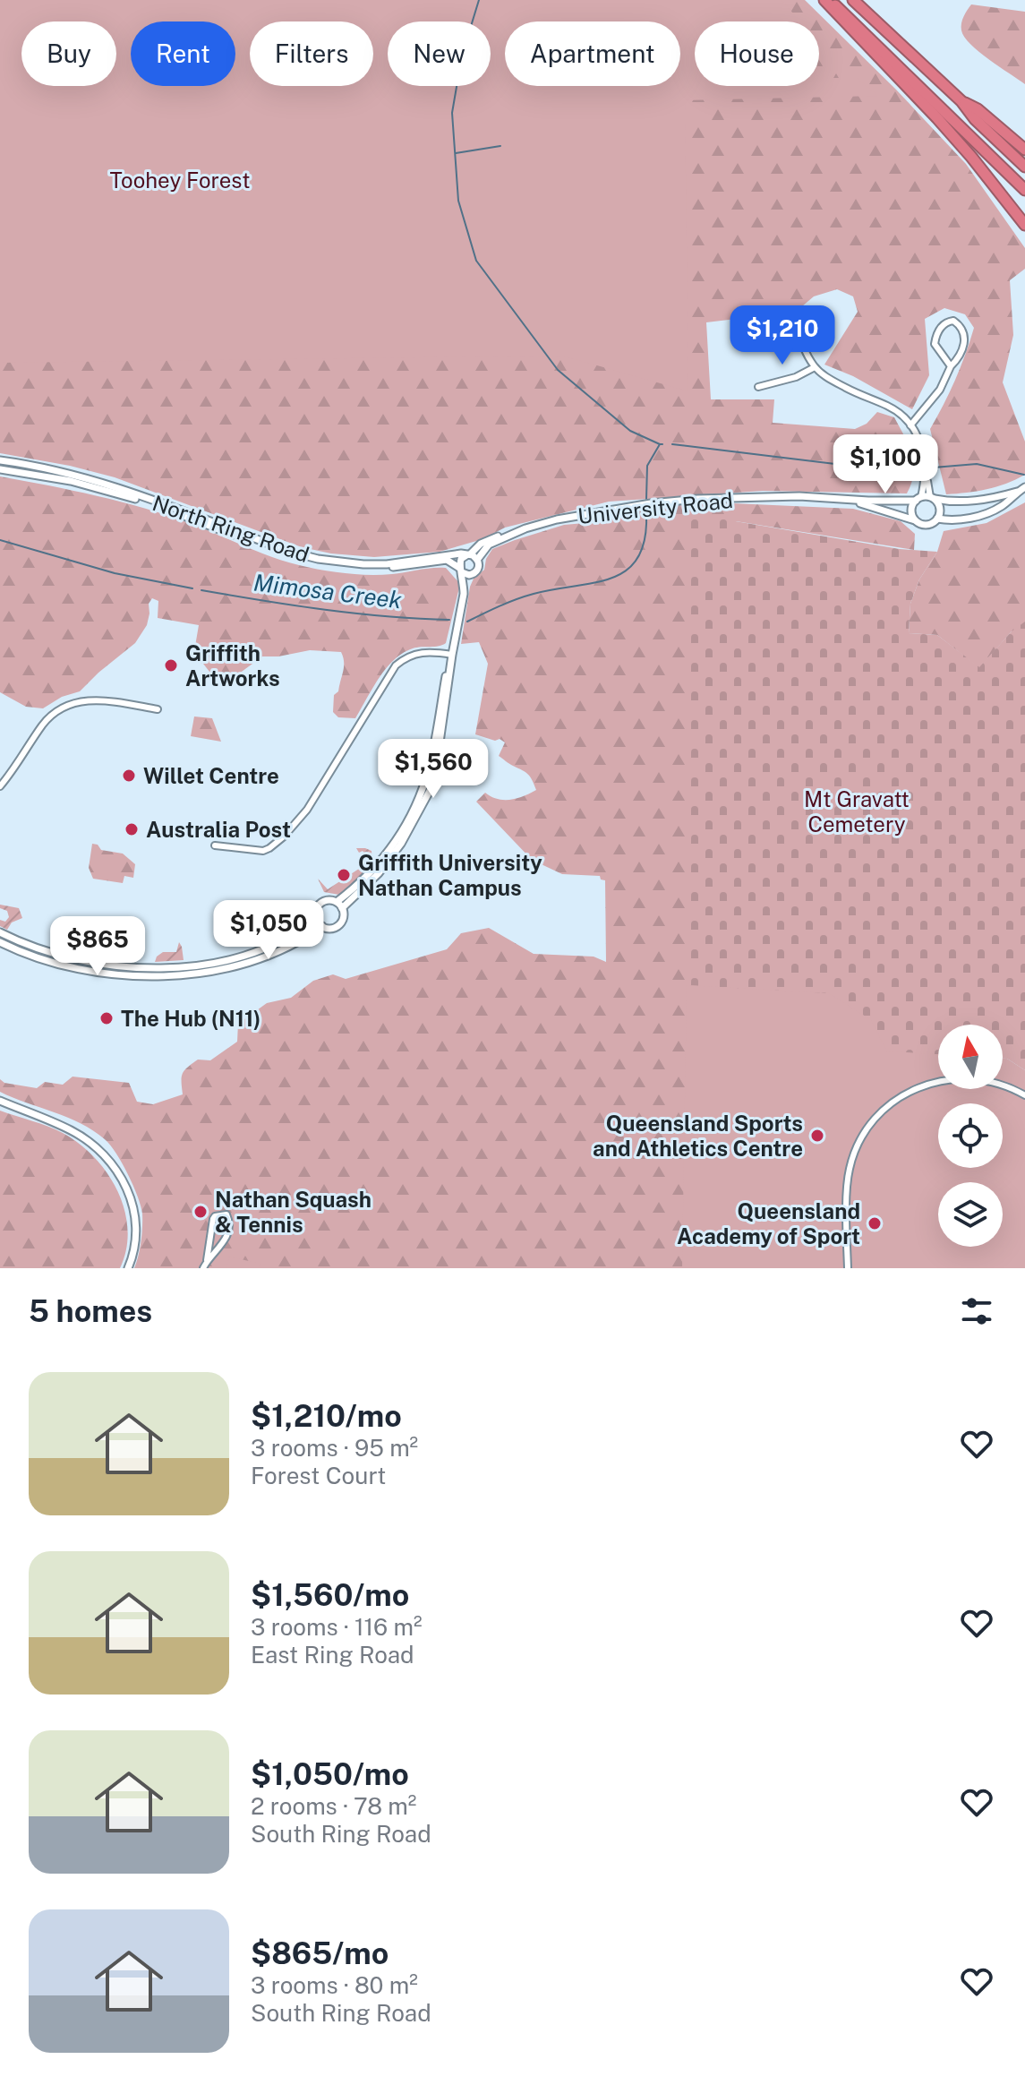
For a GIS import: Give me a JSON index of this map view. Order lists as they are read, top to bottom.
{
  "streets": {
    "street": ["University Road", "North Ring Road"]
  },
  "crossings": [
    ["University Road", "North Ring Road"]
  ],
  "water": ["Mimosa Creek"],
  "parks": ["Toohey Forest", "Mt Gravatt Cemetery"],
  "places": [
    "Griffith Artworks",
    "Willet Centre",
    "Australia Post",
    "Griffith University Nathan Campus",
    "The Hub (N11)",
    "Queensland Sports and Athletics Centre",
    "Nathan Squash & Tennis",
    "Queensland Academy of Sport"
  ],
  "north": "top",
  "page": {
    "chip": [
      "Buy",
      "Rent",
      "Filters",
      "New",
      "Apartment",
      "House"
    ],
    "price": [
      "$1,210",
      "$1,100",
      "$1,560",
      "$1,050",
      "$865"
    ],
    "heading": "5 homes",
    "list": [
      {
        "name": "$1,210/mo",
        "note": "3 rooms · 95 m² · Forest Court"
      },
      {
        "name": "$1,560/mo",
        "note": "3 rooms · 116 m² · East Ring Road"
      },
      {
        "name": "$1,050/mo",
        "note": "2 rooms · 78 m² · South Ring Road"
      },
      {
        "name": "$865/mo",
        "note": "3 rooms · 80 m² · South Ring Road"
      }
    ]
  }
}
